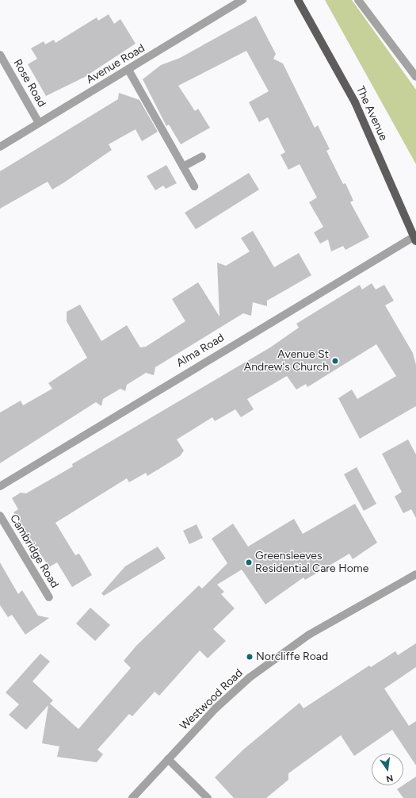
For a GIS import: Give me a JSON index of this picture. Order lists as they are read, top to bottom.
{
  "streets": {
    "main road": ["The Avenue"],
    "street": [
      "Avenue Road",
      "Rose Road",
      "Alma Road",
      "Cambridge Road",
      "Westwood Road"
    ]
  },
  "crossings": [
    ["Avenue Road", "Rose Road"],
    ["The Avenue", "Alma Road"]
  ],
  "places": ["Avenue St Andrew's Church", "Greensleeves Residential Care Home", "Norcliffe Road"],
  "north": "bottom"
}
